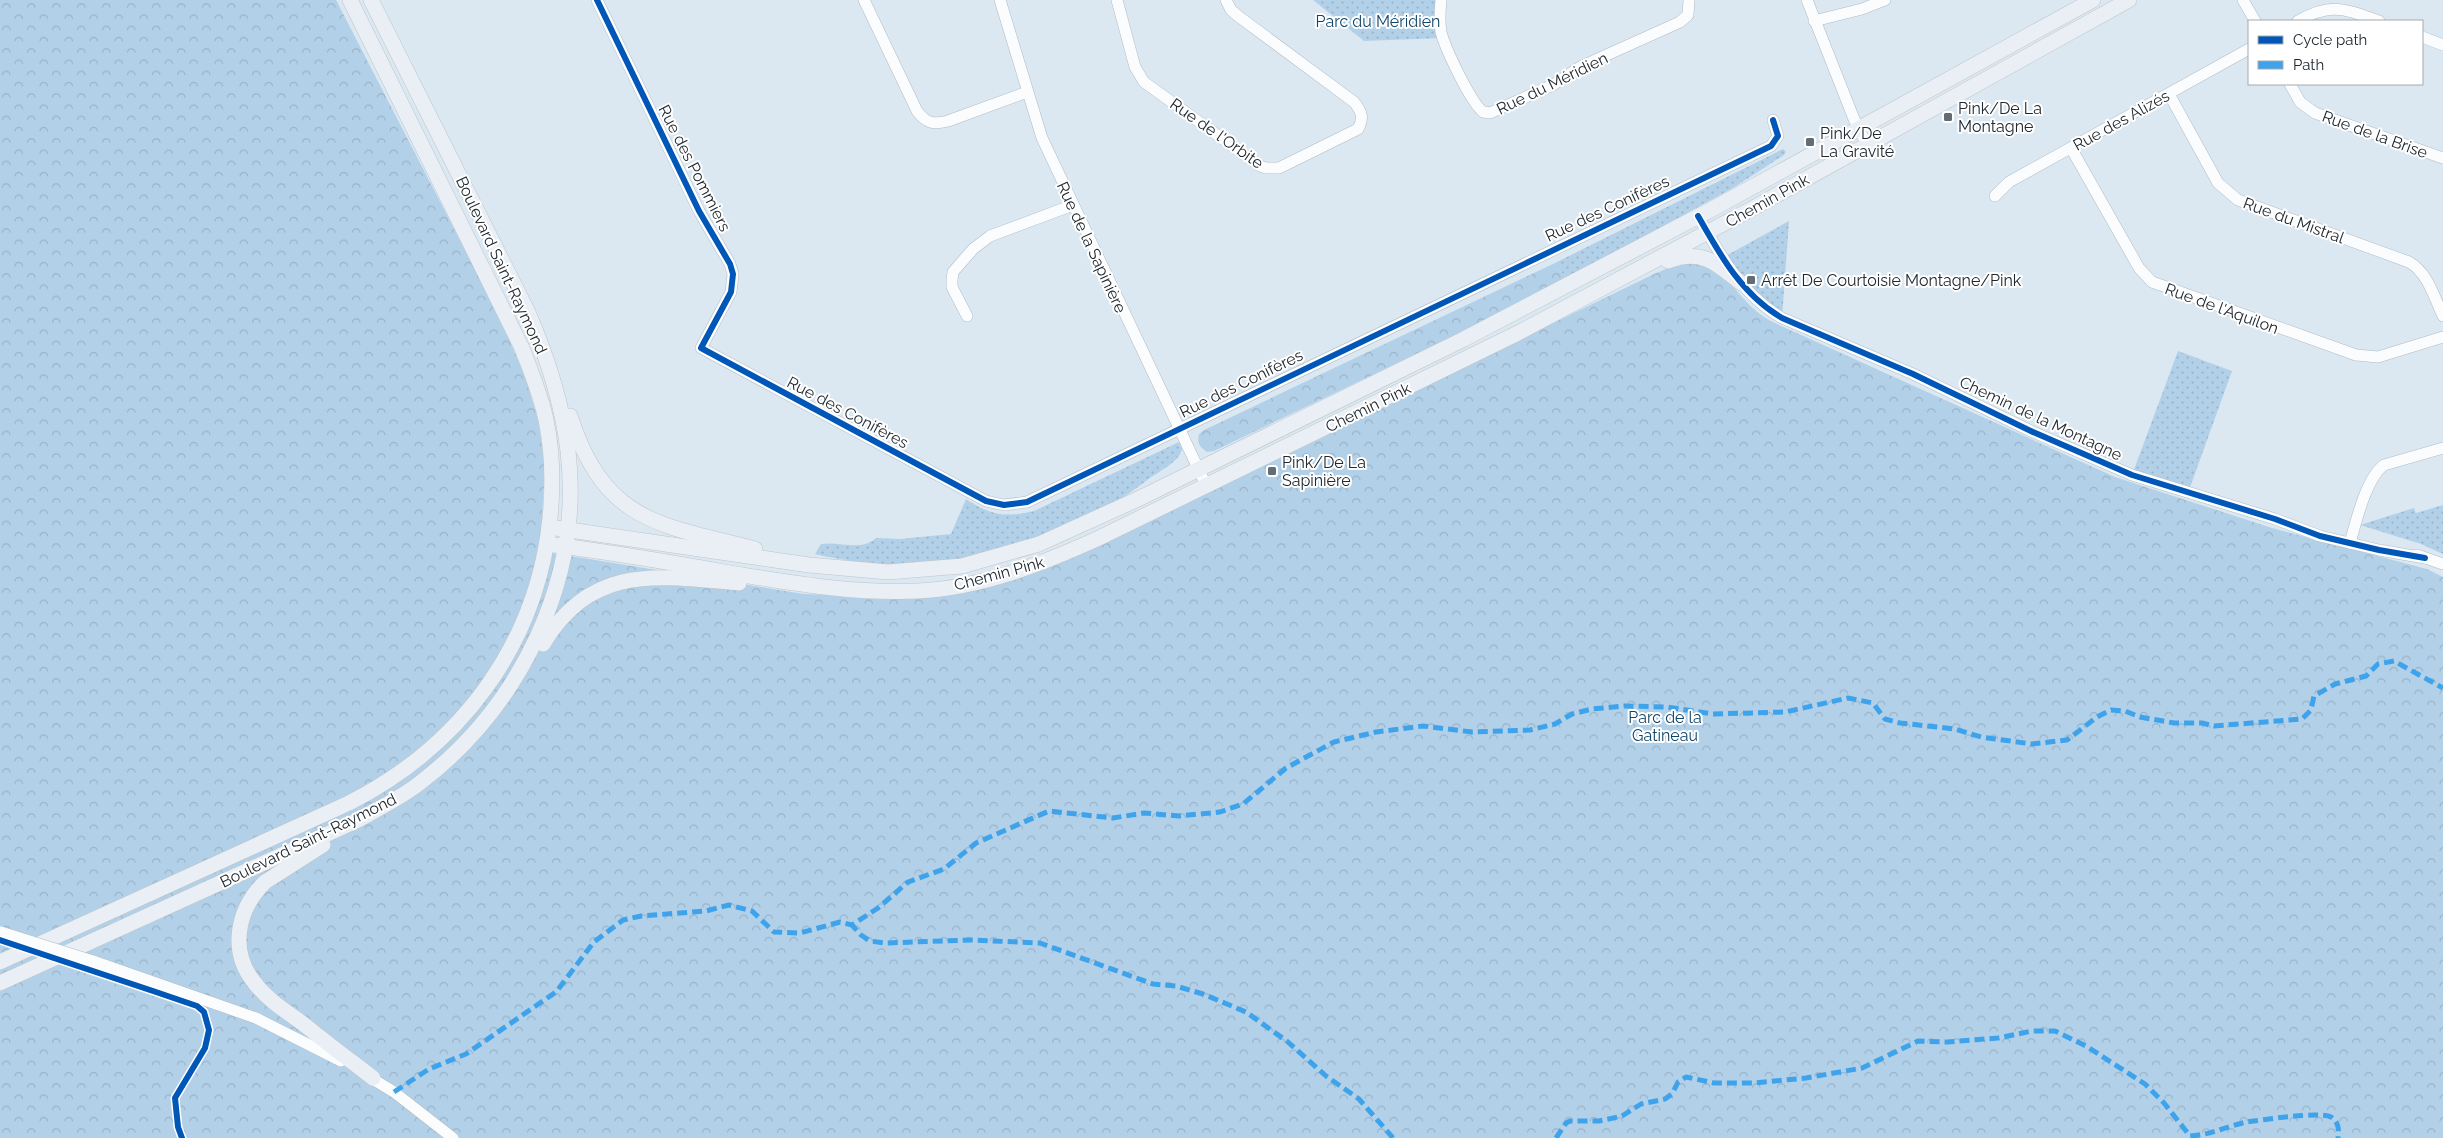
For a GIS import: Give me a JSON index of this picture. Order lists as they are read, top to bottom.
{
  "streets": {
    "main road": ["Chemin Pink", "Boulevard Saint-Raymond"],
    "street": [
      "Rue du Méridien",
      "Rue des Alizés",
      "Rue de l'Orbite",
      "Rue de la Brise",
      "Rue des Pommiers",
      "Rue des Conifères",
      "Rue du Mistral",
      "Rue de la Sapinière",
      "Rue de l'Aquilon",
      "Chemin de la Montagne"
    ]
  },
  "crossings": [
    ["Rue des Alizés", "Rue du Mistral"],
    ["Rue des Alizés", "Rue de l'Aquilon"],
    ["Rue des Pommiers", "Rue des Conifères"],
    ["Chemin Pink", "Rue de la Sapinière"],
    ["Chemin Pink", "Boulevard Saint-Raymond"],
    ["Chemin Pink", "Chemin de la Montagne"],
    ["Rue des Conifères", "Rue de la Sapinière"]
  ],
  "parks": ["Parc du Méridien", "Parc de la Gatineau"],
  "places": {
    "transit": [
      "Pink/De La Montagne",
      "Pink/De La Gravité",
      "Arrêt De Courtoisie Montagne/Pink",
      "Pink/De La Sapinière"
    ]
  },
  "legend": ["Cycle path", "Path"]
}
